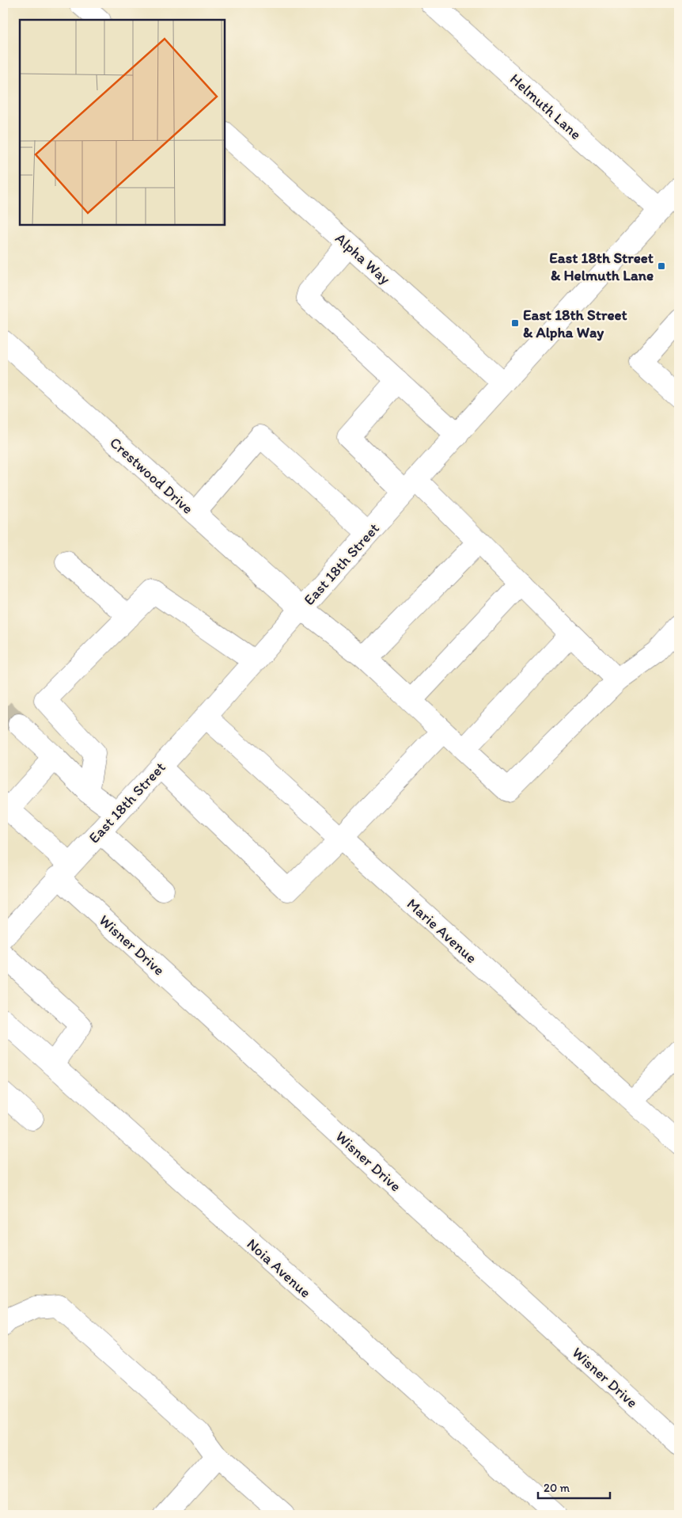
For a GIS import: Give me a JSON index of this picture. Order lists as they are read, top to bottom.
{
  "streets": {
    "street": [
      "Helmuth Lane",
      "Alpha Way",
      "Crestwood Drive",
      "East 18th Street",
      "Marie Avenue",
      "Wisner Drive",
      "Noia Avenue"
    ]
  },
  "crossings": [
    ["Helmuth Lane", "East 18th Street"],
    ["Alpha Way", "East 18th Street"],
    ["Crestwood Drive", "East 18th Street"],
    ["East 18th Street", "Marie Avenue"],
    ["East 18th Street", "Wisner Drive"]
  ],
  "places": {
    "transit": ["East 18th Street & Helmuth Lane", "East 18th Street & Alpha Way"]
  },
  "scale_bar": "20 m"
}
